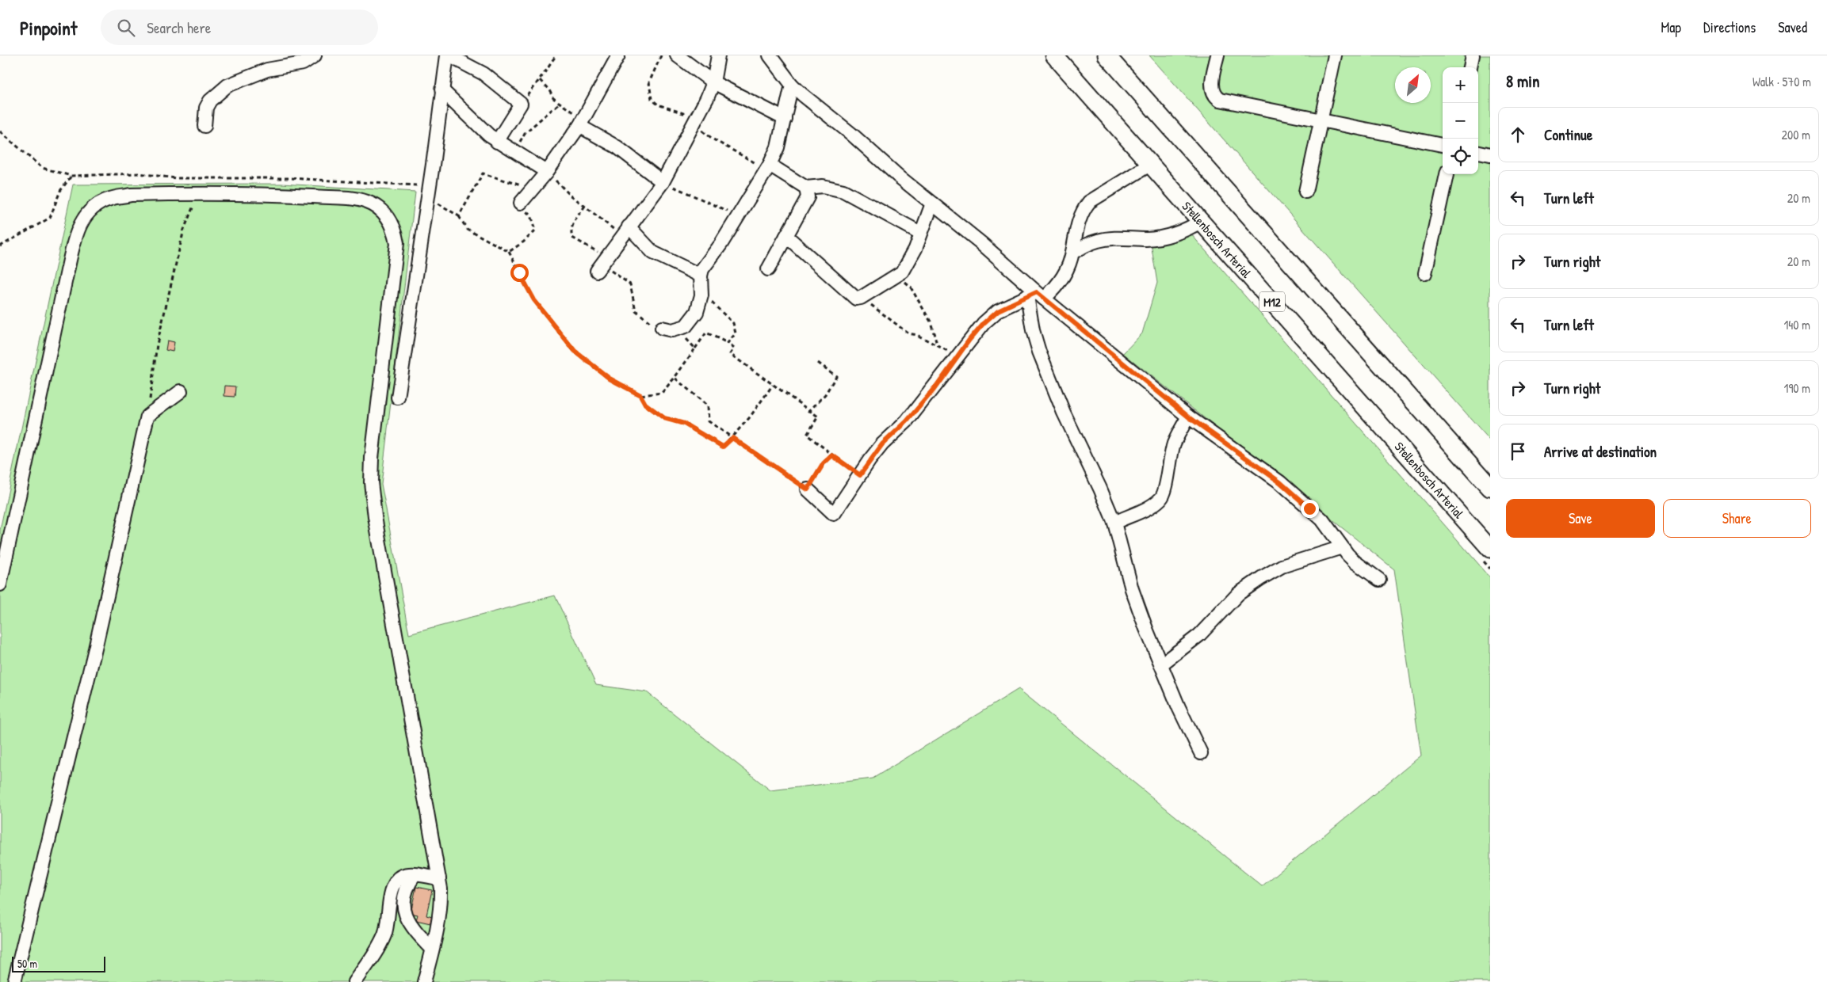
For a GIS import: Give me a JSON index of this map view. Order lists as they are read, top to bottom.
{
  "streets": {
    "main road": ["Stellenbosch Arterial", "M12"]
  },
  "scale_bar": "50 m",
  "north": "top right",
  "page": {
    "header": "Pinpoint",
    "search": "Search here",
    "nav": ["Map", "Directions", "Saved"],
    "heading": ["8 min", "Walk · 570 m"],
    "map_buttons": ["+", "−"],
    "list": [
      ["Continue", "200 m"],
      ["Turn left", "20 m"],
      ["Turn right", "20 m"],
      ["Turn left", "140 m"],
      ["Turn right", "190 m"],
      "Arrive at destination"
    ],
    "buttons": ["Save", "Share"],
    "scale": "50 m"
  }
}
